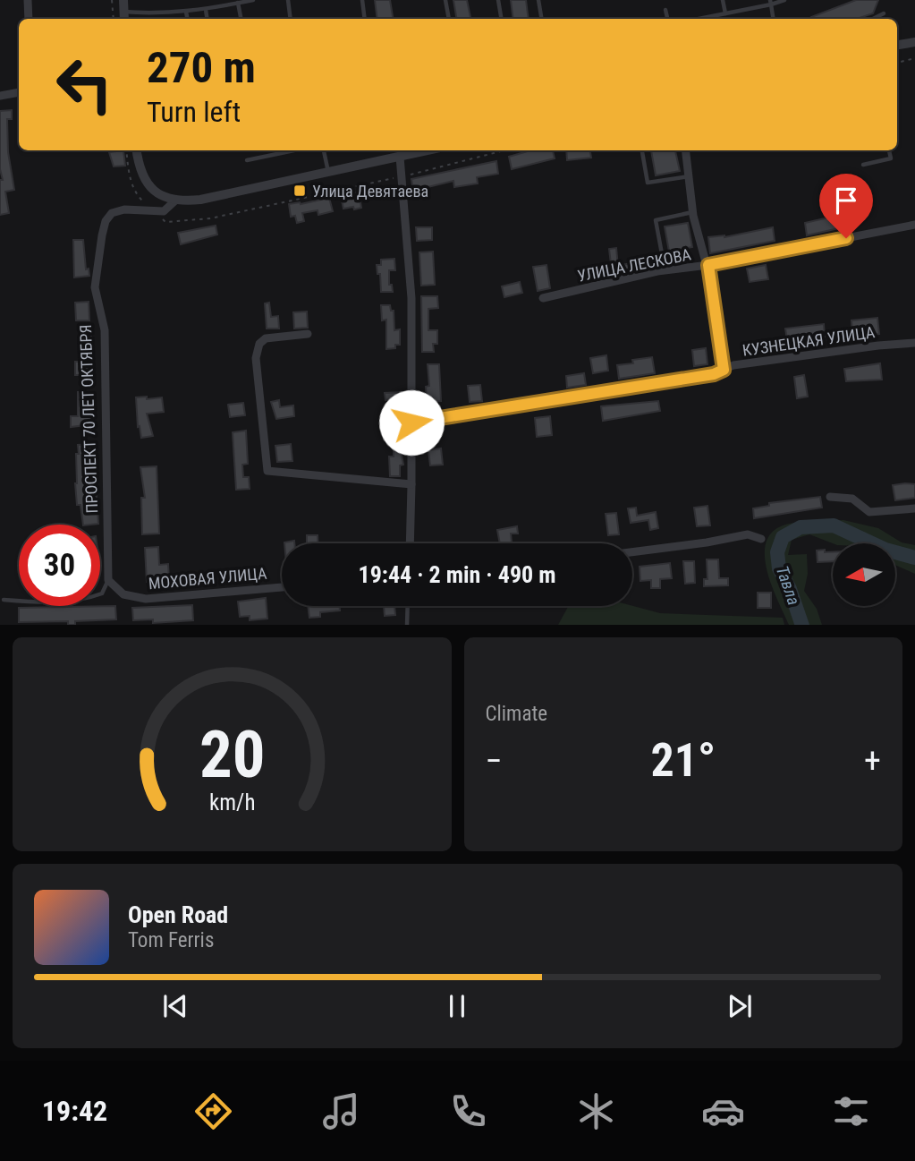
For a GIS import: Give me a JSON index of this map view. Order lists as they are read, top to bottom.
{
  "streets": {
    "street": [
      "УЛИЦА ЛЕСКОВА",
      "КУЗНЕЦКАЯ УЛИЦА",
      "ПРОСПЕКТ 70 ЛЕТ ОКТЯБРЯ",
      "МОХОВАЯ УЛИЦА"
    ]
  },
  "crossings": [
    ["ПРОСПЕКТ 70 ЛЕТ ОКТЯБРЯ", "МОХОВАЯ УЛИЦА"]
  ],
  "water": ["Тавла"],
  "places": {
    "transit": ["Улица Девятаева"]
  },
  "north": "left",
  "page": {
    "turn": ["270 m", "Turn left"],
    "limit": "30",
    "trip": "19:44 · 2 min · 490 m",
    "tile": "Climate",
    "heat": ["−", "21°", "+"],
    "song": ["Open Road", "Tom Ferris"],
    "tabs": "19:42",
    "gauge": ["20", "km/h"]
  }
}
